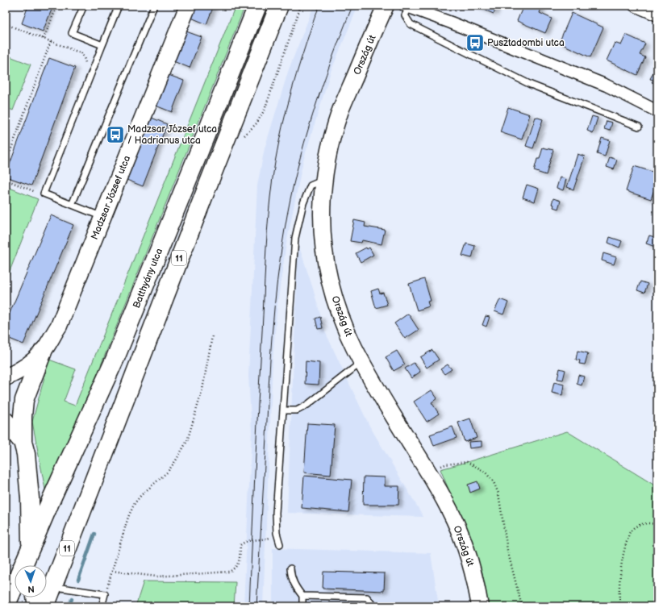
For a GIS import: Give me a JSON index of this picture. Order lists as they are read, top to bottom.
{
  "streets": {
    "main road": [
      "Ország út",
      "Madzsar József utca",
      "11",
      "Batthyány utca"
    ]
  },
  "crossings": [
    ["11", "Batthyány utca"]
  ],
  "places": {
    "bus stop": ["Pusztadombi utca", "Madzsar József utca / Hadrianus utca"]
  },
  "north": "bottom"
}
